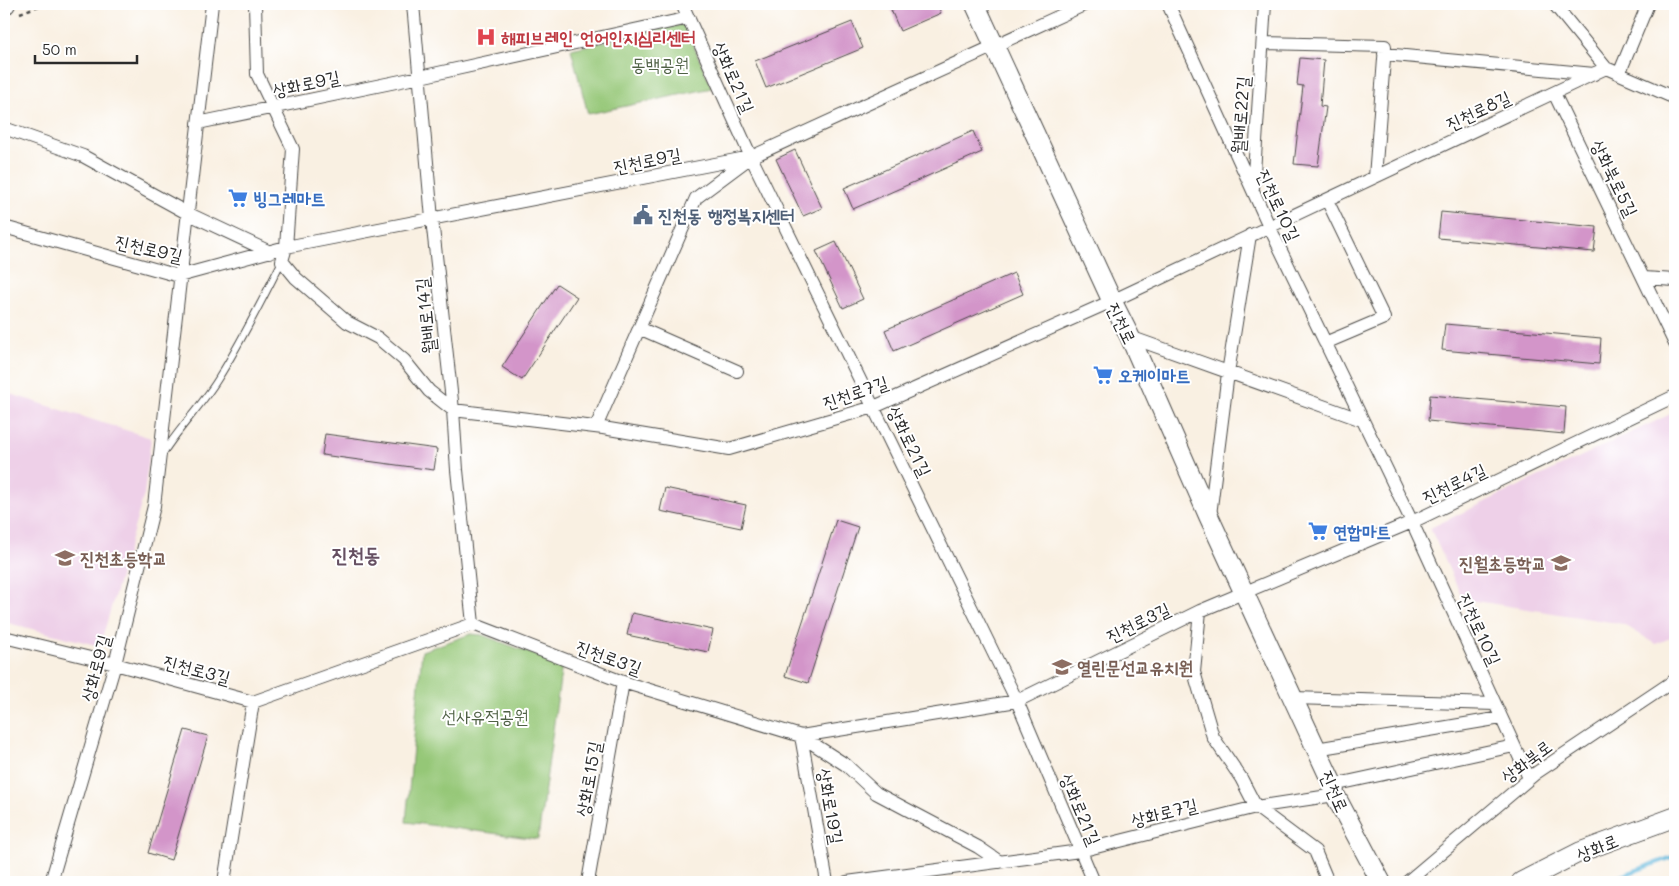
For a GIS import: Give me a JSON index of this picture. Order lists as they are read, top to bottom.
{
  "streets": {
    "main road": ["진천로", "상화로"],
    "street": [
      "상화로21길",
      "상화로9길",
      "진천로8길",
      "월배로22길",
      "진천로9길",
      "상화북로5길",
      "진천로10길",
      "월배로14길",
      "진천로7길",
      "진천로4길",
      "진천로3길",
      "상화북로",
      "상화로15길",
      "상화로19길",
      "상화로7길"
    ]
  },
  "crossings": [
    ["상화로21길", "진천로9길"],
    ["상화로21길", "진천로7길"],
    ["상화로21길", "진천로3길"],
    ["상화로21길", "상화로7길"],
    ["상화로9길", "진천로9길"],
    ["상화로9길", "월배로14길"],
    ["상화로9길", "진천로3길"],
    ["진천로8길", "상화북로5길"],
    ["진천로8길", "진천로10길"],
    ["진천로8길", "진천로"],
    ["진천로8길", "진천로7길"],
    ["월배로22길", "진천로10길"],
    ["진천로9길", "월배로14길"],
    ["진천로9길", "진천로"],
    ["진천로10길", "진천로4길"],
    ["진천로10길", "상화북로"],
    ["월배로14길", "진천로7길"],
    ["월배로14길", "진천로3길"],
    ["진천로", "진천로7길"],
    ["진천로", "진천로4길"],
    ["진천로", "진천로3길"],
    ["진천로", "상화로7길"],
    ["진천로4길", "진천로3길"],
    ["진천로3길", "상화로15길"],
    ["진천로3길", "상화로19길"],
    ["진천로3길", "상화로7길"]
  ],
  "districts": ["진천동"],
  "parks": ["동백공원", "선사유적공원"],
  "places": {
    "hospital": ["해피브레인 언어인지심리센터"],
    "supermarket": ["빙그레마트", "오케이마트", "연합마트"],
    "public building": ["진천동 행정복지센터"],
    "school or university": ["진천초등학교", "진월초등학교", "열린문선교유치원"]
  },
  "scale_bar": "50 m"
}
